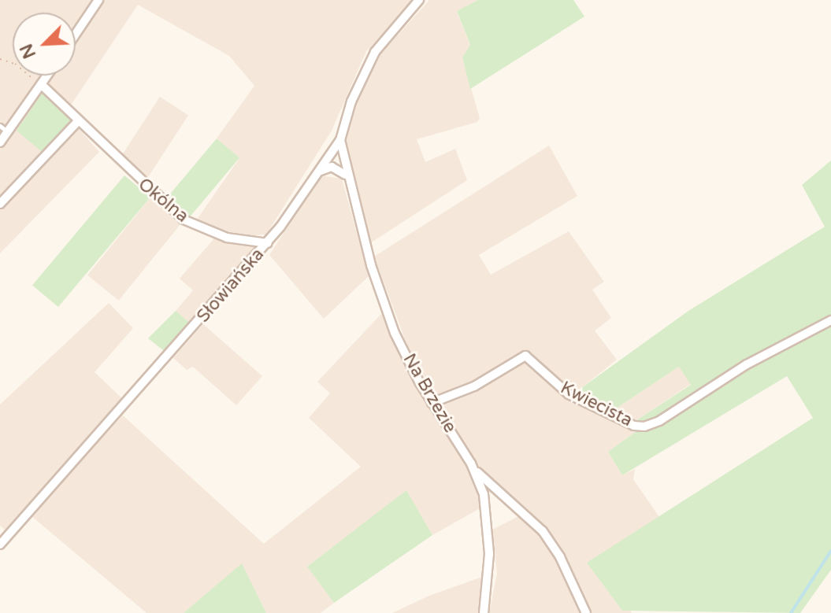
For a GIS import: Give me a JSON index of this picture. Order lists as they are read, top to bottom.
{
  "streets": {
    "street": [
      "Okólna",
      "Słowiańska",
      "Na Brzezie",
      "Kwiecista"
    ]
  },
  "crossings": [
    ["Okólna", "Słowiańska"],
    ["Słowiańska", "Na Brzezie"],
    ["Na Brzezie", "Kwiecista"]
  ],
  "north": "bottom left"
}
